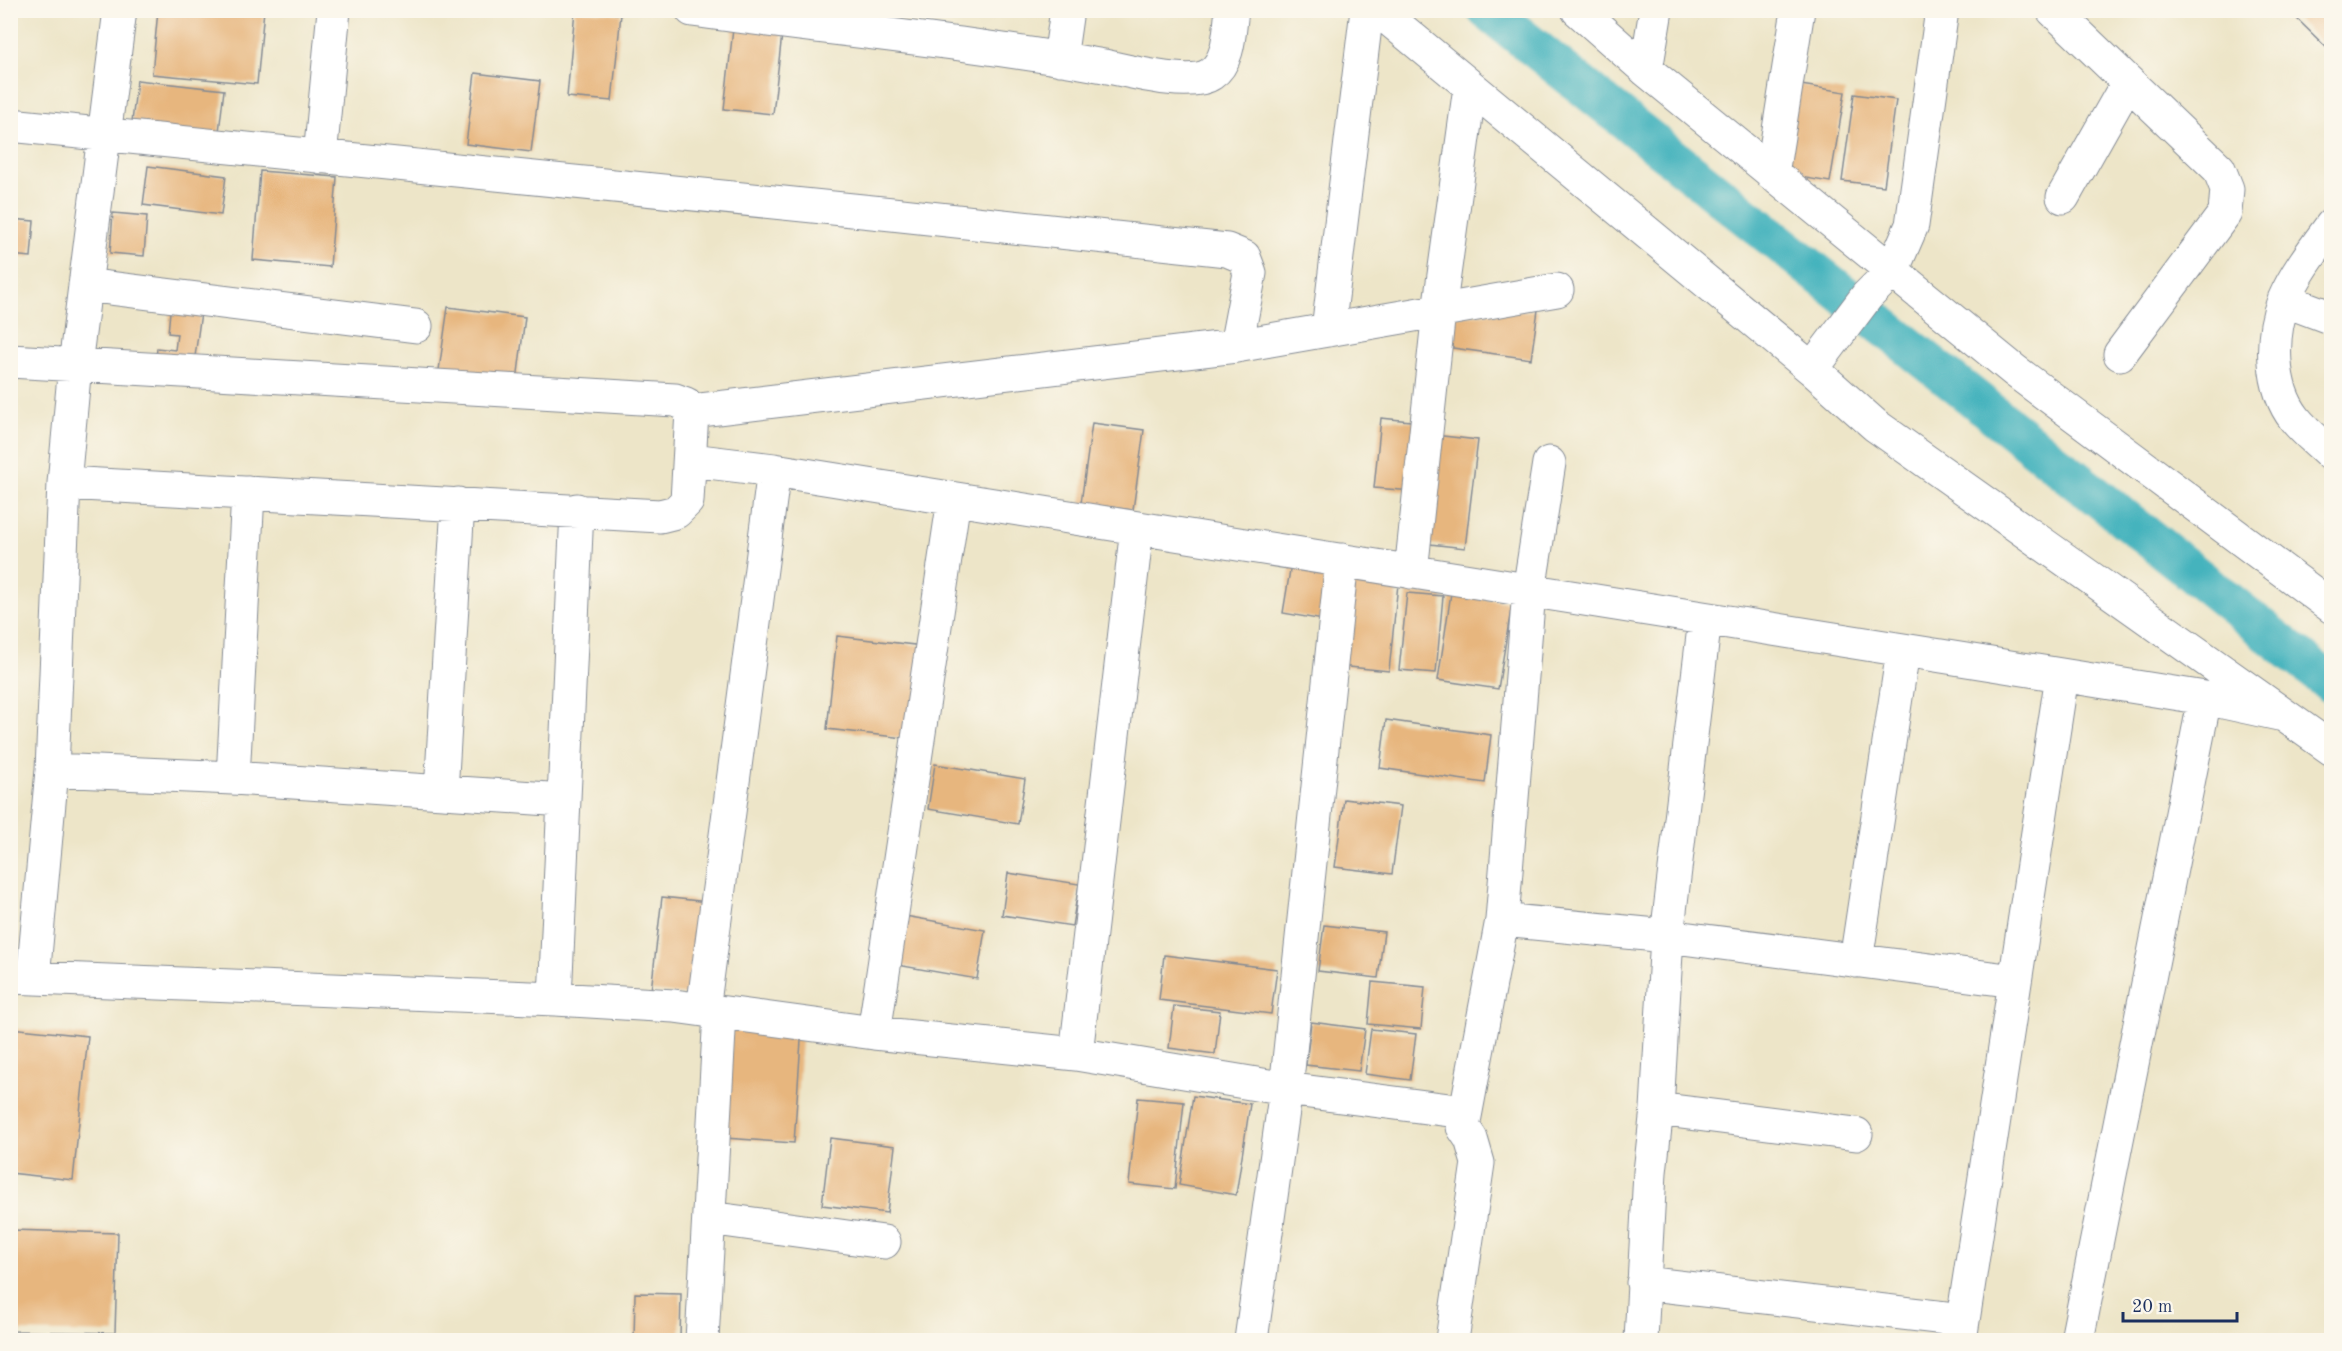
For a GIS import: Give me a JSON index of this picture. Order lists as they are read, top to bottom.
{
  "scale_bar": "20 m"
}
